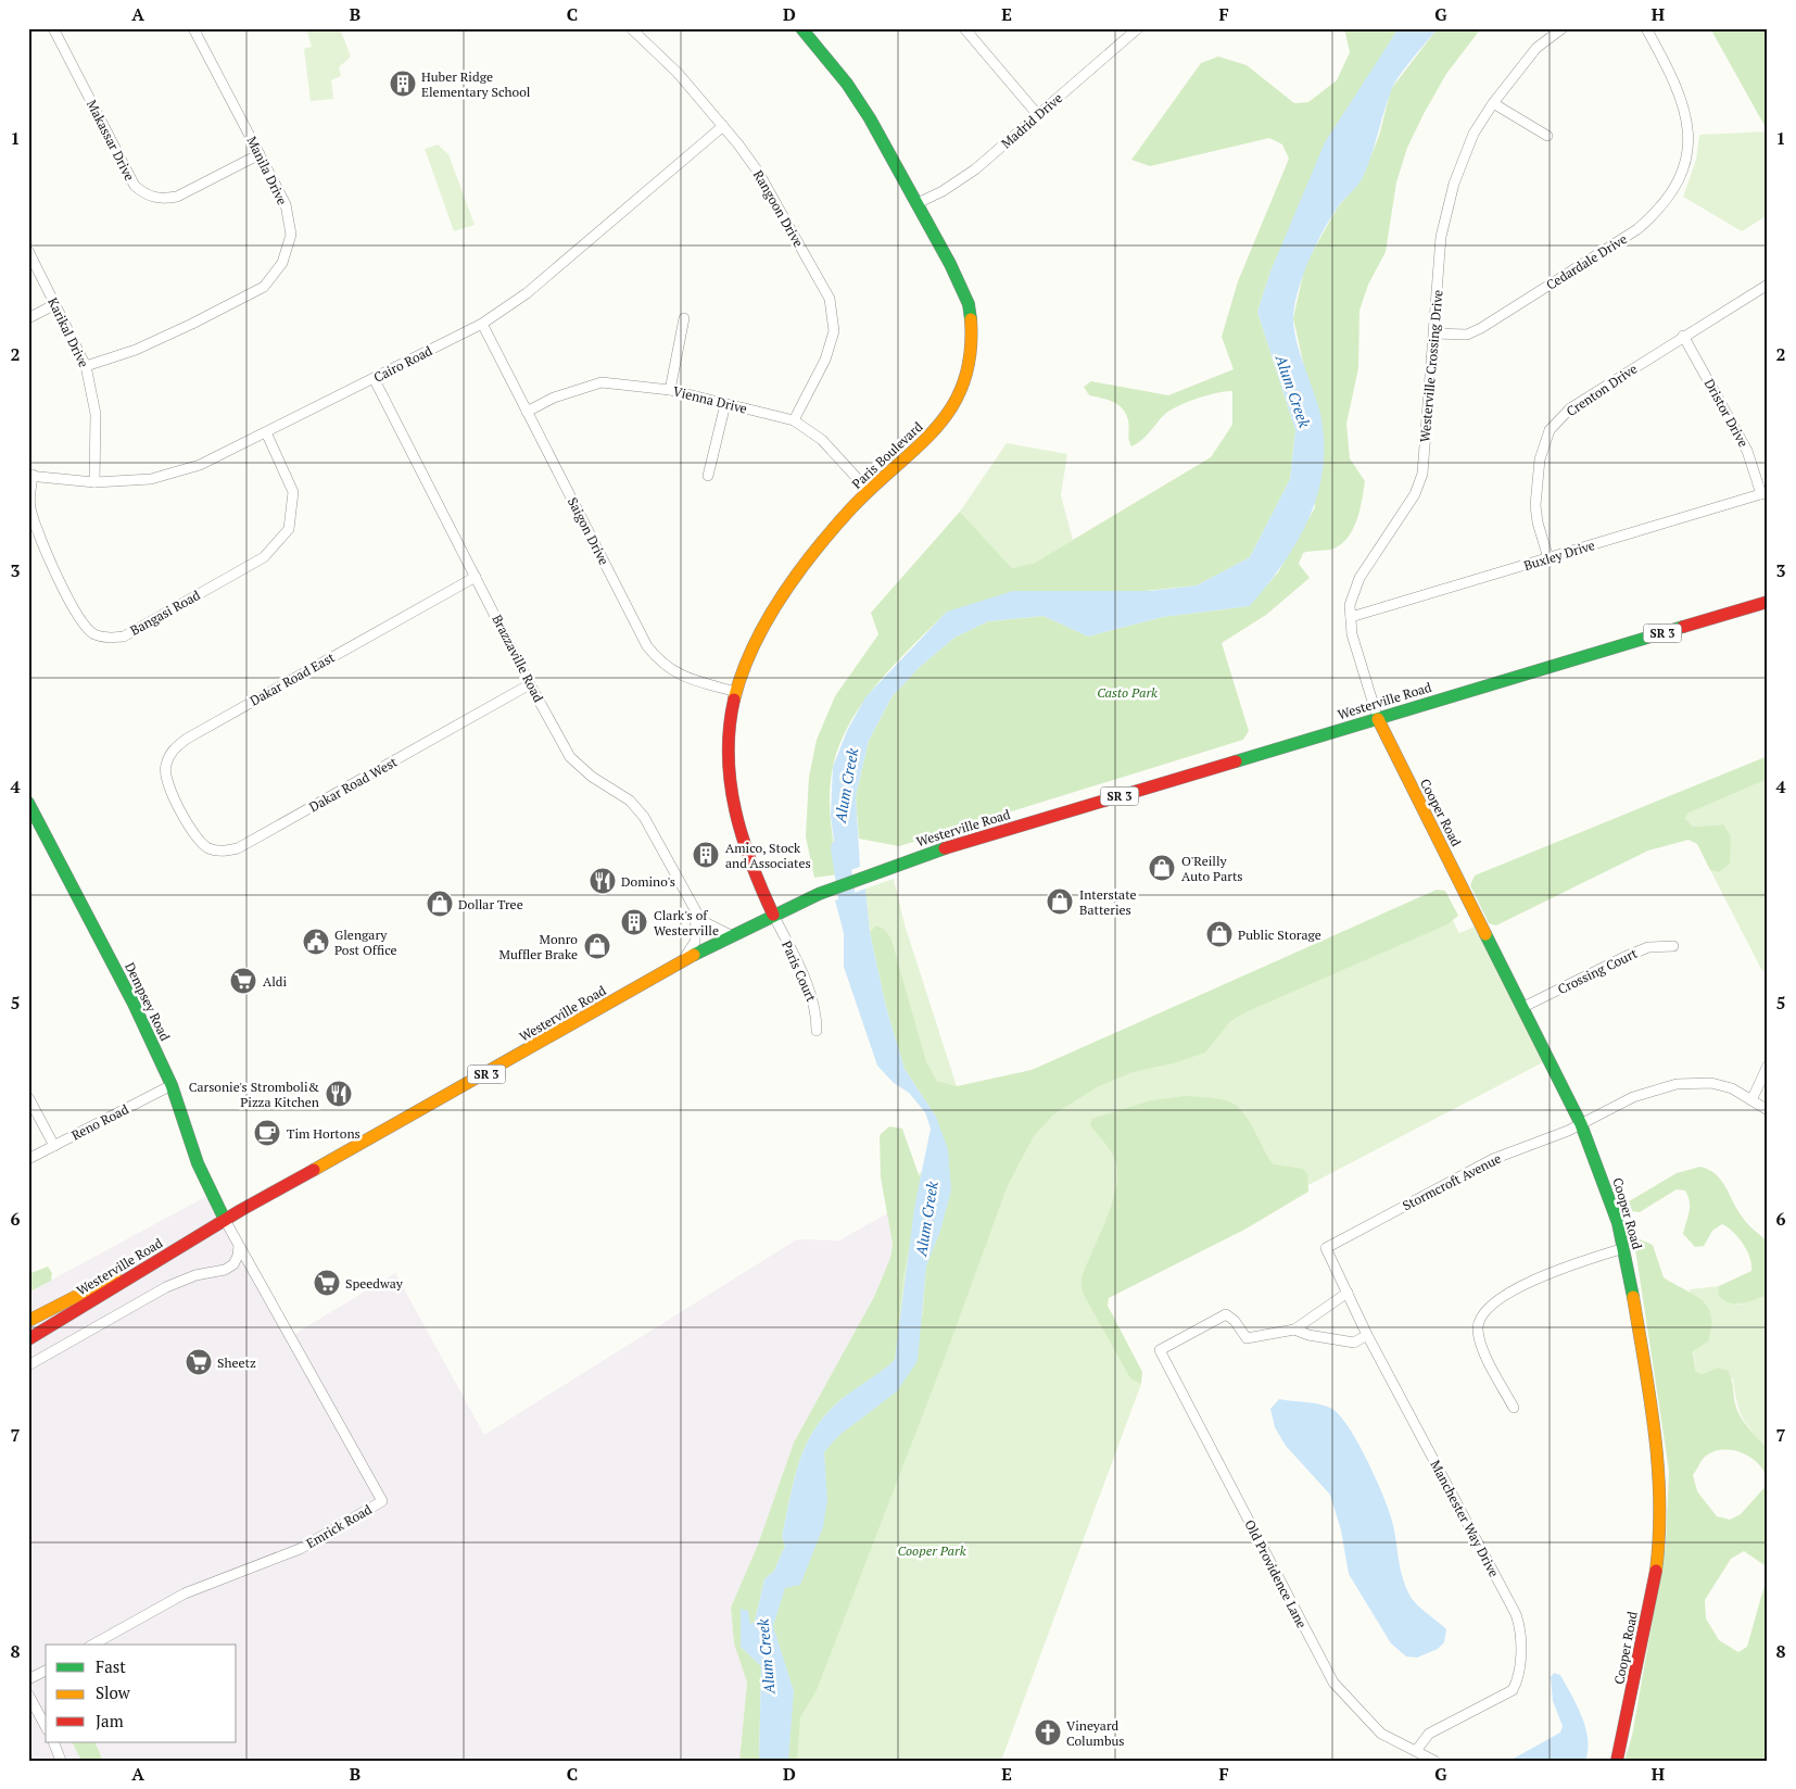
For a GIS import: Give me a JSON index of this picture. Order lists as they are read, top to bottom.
{
  "streets": {
    "main road": [
      "Paris Boulevard",
      "SR 3",
      "Westerville Road",
      "Cooper Road",
      "Dempsey Road"
    ],
    "street": [
      "Madrid Drive",
      "Makassar Drive",
      "Manila Drive",
      "Rangoon Drive",
      "Cedardale Drive",
      "Karikal Drive",
      "Cairo Road",
      "Westerville Crossing Drive",
      "Crenton Drive",
      "Vienna Drive",
      "Dristor Drive",
      "Saigon Drive",
      "Buxley Drive",
      "Bangasi Road",
      "Brazzaville Road",
      "Dakar Road East",
      "Dakar Road West",
      "Paris Court",
      "Crossing Court",
      "Reno Road",
      "Stormcroft Avenue",
      "Manchester Way Drive",
      "Emrick Road",
      "Old Providence Lane"
    ]
  },
  "crossings": [
    ["Madrid Drive", "Paris Boulevard"],
    ["Makassar Drive", "Manila Drive"],
    ["Manila Drive", "Karikal Drive"],
    ["Rangoon Drive", "Cairo Road"],
    ["Rangoon Drive", "Vienna Drive"],
    ["Cedardale Drive", "Westerville Crossing Drive"],
    ["Karikal Drive", "Cairo Road"],
    ["Cairo Road", "Saigon Drive"],
    ["Cairo Road", "Bangasi Road"],
    ["Cairo Road", "Brazzaville Road"],
    ["Westerville Crossing Drive", "Buxley Drive"],
    ["Westerville Crossing Drive", "Westerville Road"],
    ["Westerville Crossing Drive", "Cooper Road"],
    ["Crenton Drive", "Dristor Drive"],
    ["Crenton Drive", "Buxley Drive"],
    ["Vienna Drive", "Paris Boulevard"],
    ["Vienna Drive", "Saigon Drive"],
    ["Dristor Drive", "Buxley Drive"],
    ["Paris Boulevard", "Saigon Drive"],
    ["Paris Boulevard", "Westerville Road"],
    ["Paris Boulevard", "Paris Court"],
    ["Brazzaville Road", "Dakar Road East"],
    ["Brazzaville Road", "Westerville Road"],
    ["Brazzaville Road", "Dakar Road West"],
    ["Dakar Road East", "Dakar Road West"],
    ["Westerville Road", "Cooper Road"],
    ["Westerville Road", "Paris Court"],
    ["Westerville Road", "Dempsey Road"],
    ["Westerville Road", "Emrick Road"],
    ["Cooper Road", "Crossing Court"],
    ["Cooper Road", "Stormcroft Avenue"],
    ["Dempsey Road", "Reno Road"],
    ["Dempsey Road", "Emrick Road"],
    ["Stormcroft Avenue", "Manchester Way Drive"],
    ["Manchester Way Drive", "Old Providence Lane"]
  ],
  "water": ["Alum Creek"],
  "parks": ["Casto Park", "Cooper Park"],
  "places": {
    "building": ["Huber Ridge Elementary School", "Amico, Stock and Associates", "Clark's of Westerville"],
    "shop": [
      "O'Reilly Auto Parts",
      "Interstate Batteries",
      "Dollar Tree",
      "Public Storage",
      "Monro Muffler Brake"
    ],
    "restaurant": ["Domino's", "Carsonie's Stromboli& Pizza Kitchen"],
    "public building": ["Glengary Post Office"],
    "supermarket": ["Aldi", "Speedway", "Sheetz"],
    "cafe": ["Tim Hortons"],
    "church": ["Vineyard Columbus"]
  },
  "legend": ["Fast", "Slow", "Jam"],
  "grid": {
    "columns": [
      "A",
      "B",
      "C",
      "D",
      "E",
      "F",
      "G",
      "H"
    ],
    "rows": [
      "1",
      "2",
      "3",
      "4",
      "5",
      "6",
      "7",
      "8"
    ]
  }
}
